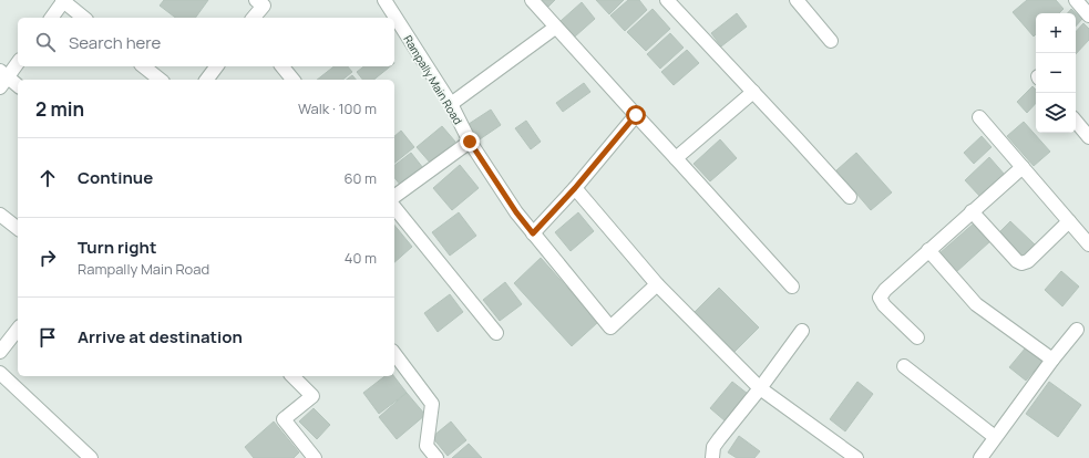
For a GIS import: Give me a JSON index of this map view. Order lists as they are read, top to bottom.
{
  "streets": {
    "street": ["Rampally Main Road"]
  },
  "page": {
    "map_buttons": ["+", "−"],
    "search": "Search here",
    "heading": ["2 min", "Walk · 100 m"],
    "list": [
      ["Continue", "60 m"],
      ["Turn right", "Rampally Main Road", "40 m"],
      "Arrive at destination"
    ]
  }
}
